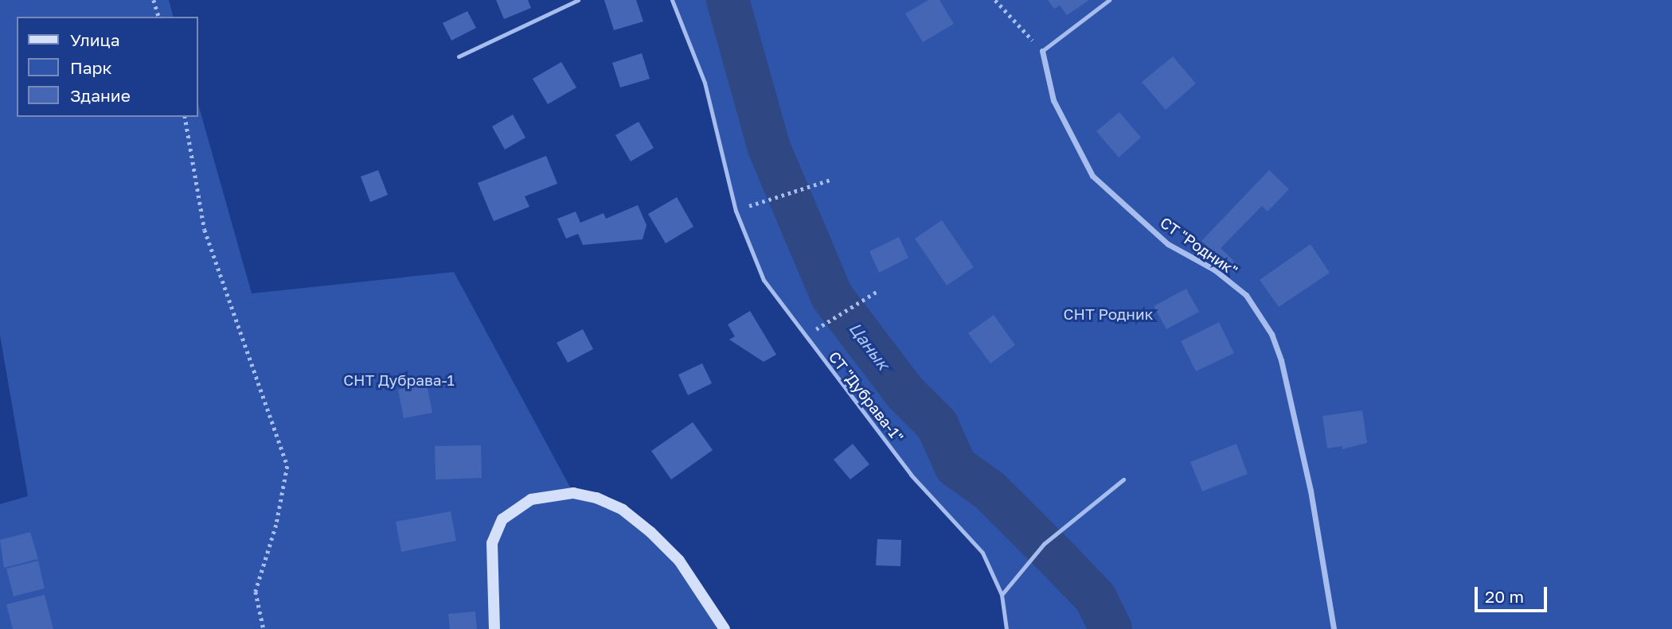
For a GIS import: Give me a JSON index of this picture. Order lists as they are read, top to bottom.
{
  "streets": {
    "street": ["СТ \"Родник\""],
    "lane": ["СТ \"Дубрава-1\""]
  },
  "water": ["Цанык"],
  "parks": ["СНТ Родник", "СНТ Дубрава-1"],
  "legend": ["Улица", "Парк", "Здание"],
  "scale_bar": "20 m"
}
